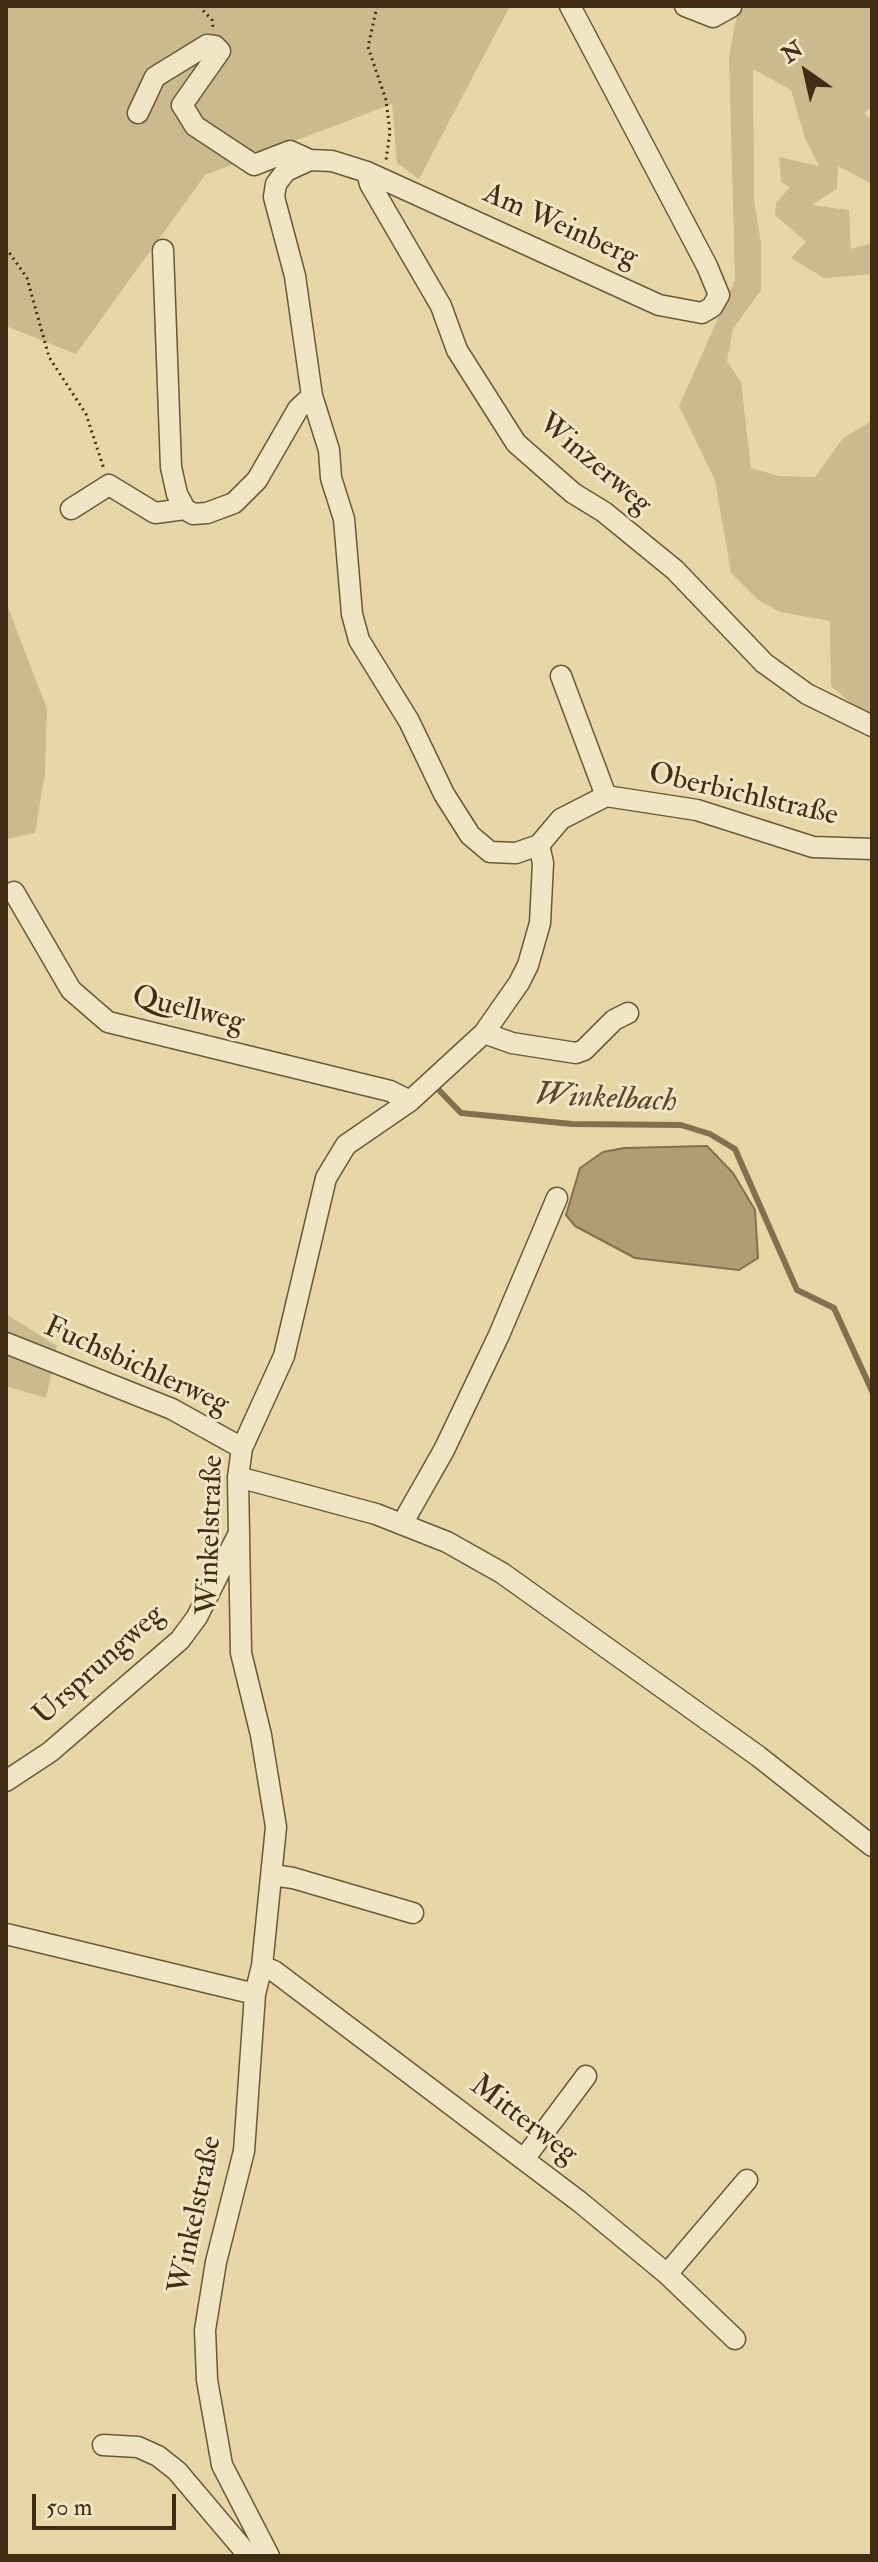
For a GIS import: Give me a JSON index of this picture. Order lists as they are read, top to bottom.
{
  "streets": {
    "street": [
      "Am Weinberg",
      "Winzerweg",
      "Oberbichlstraße",
      "Quellweg",
      "Fuchsbichlerweg",
      "Winkelstraße",
      "Ursprungweg",
      "Mitterweg"
    ]
  },
  "crossings": [
    ["Am Weinberg", "Winzerweg"],
    ["Quellweg", "Winkelstraße"],
    ["Fuchsbichlerweg", "Winkelstraße"],
    ["Winkelstraße", "Ursprungweg"],
    ["Winkelstraße", "Mitterweg"]
  ],
  "water": ["Winkelbach"],
  "scale_bar": "50 m",
  "north": "top left"
}
